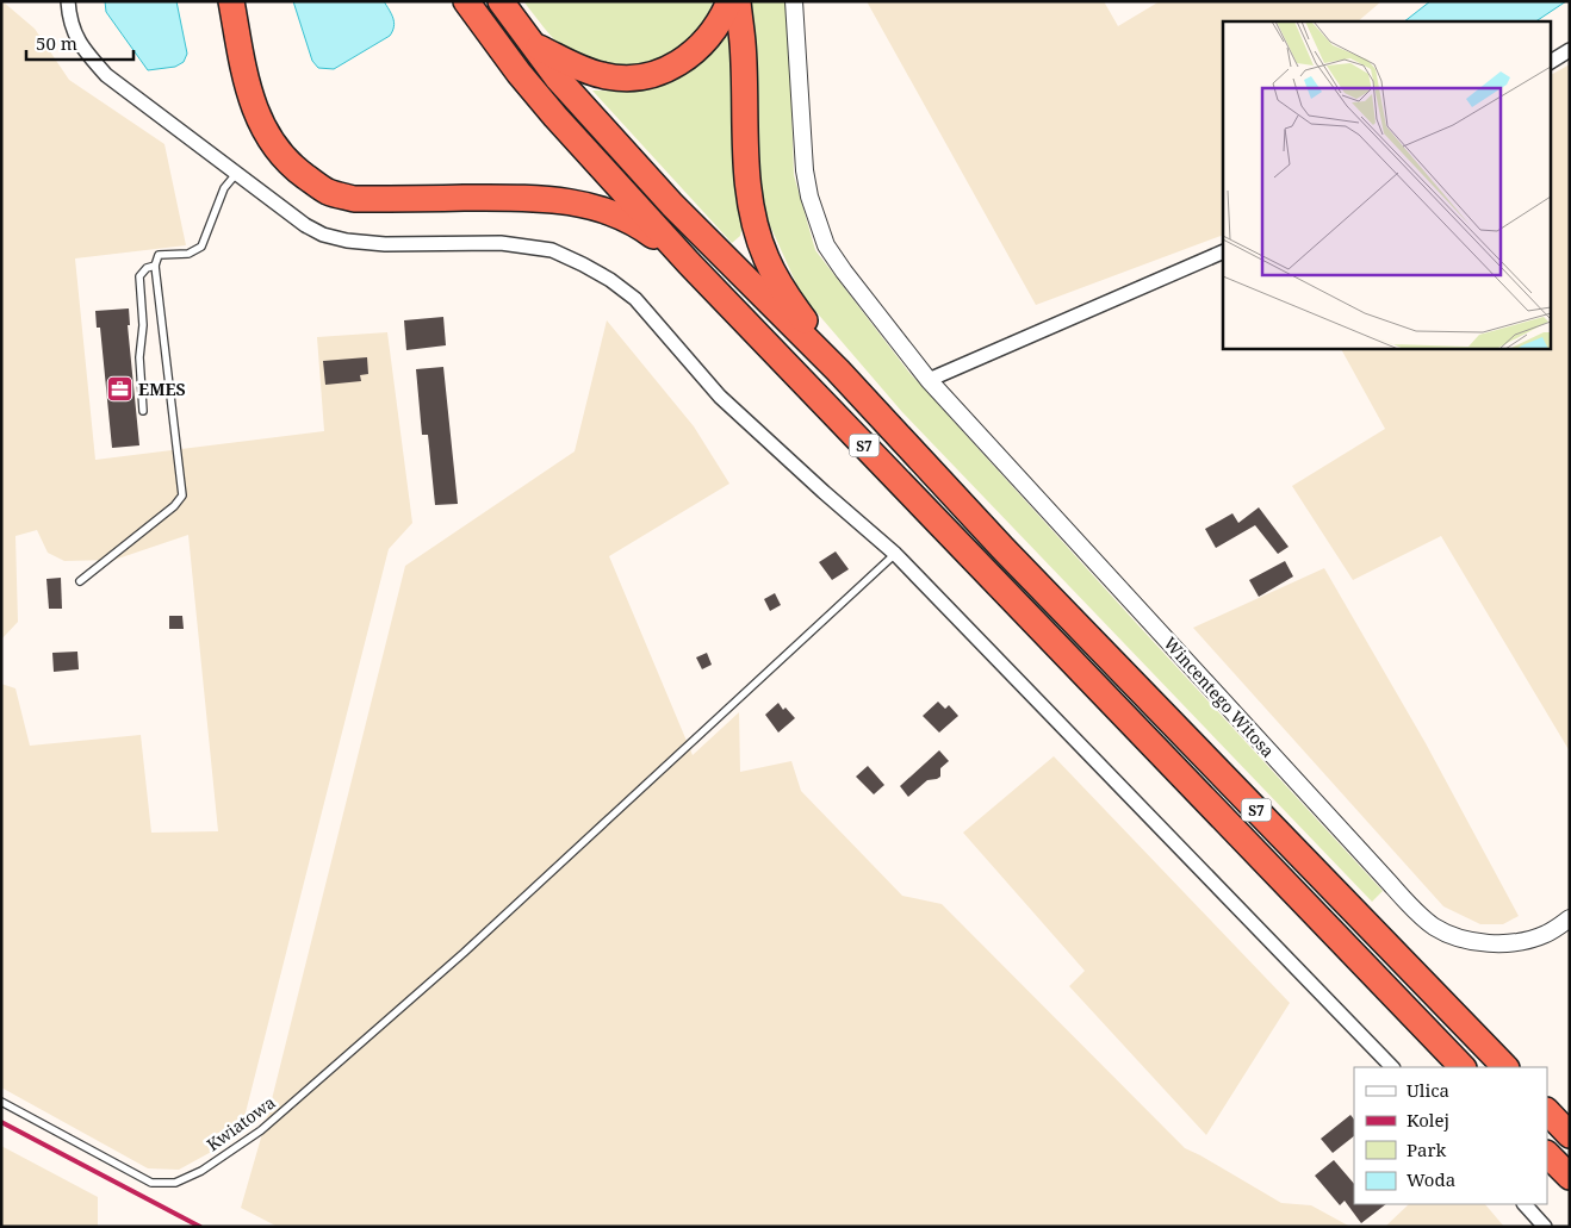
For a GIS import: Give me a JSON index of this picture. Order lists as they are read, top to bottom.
{
  "streets": {
    "highway": ["S7"],
    "street": ["Wincentego Witosa"],
    "lane": ["Kwiatowa"]
  },
  "places": {
    "office": ["EMES"]
  },
  "legend": [
    "Ulica",
    "Kolej",
    "Park",
    "Woda"
  ],
  "scale_bar": "50 m"
}
